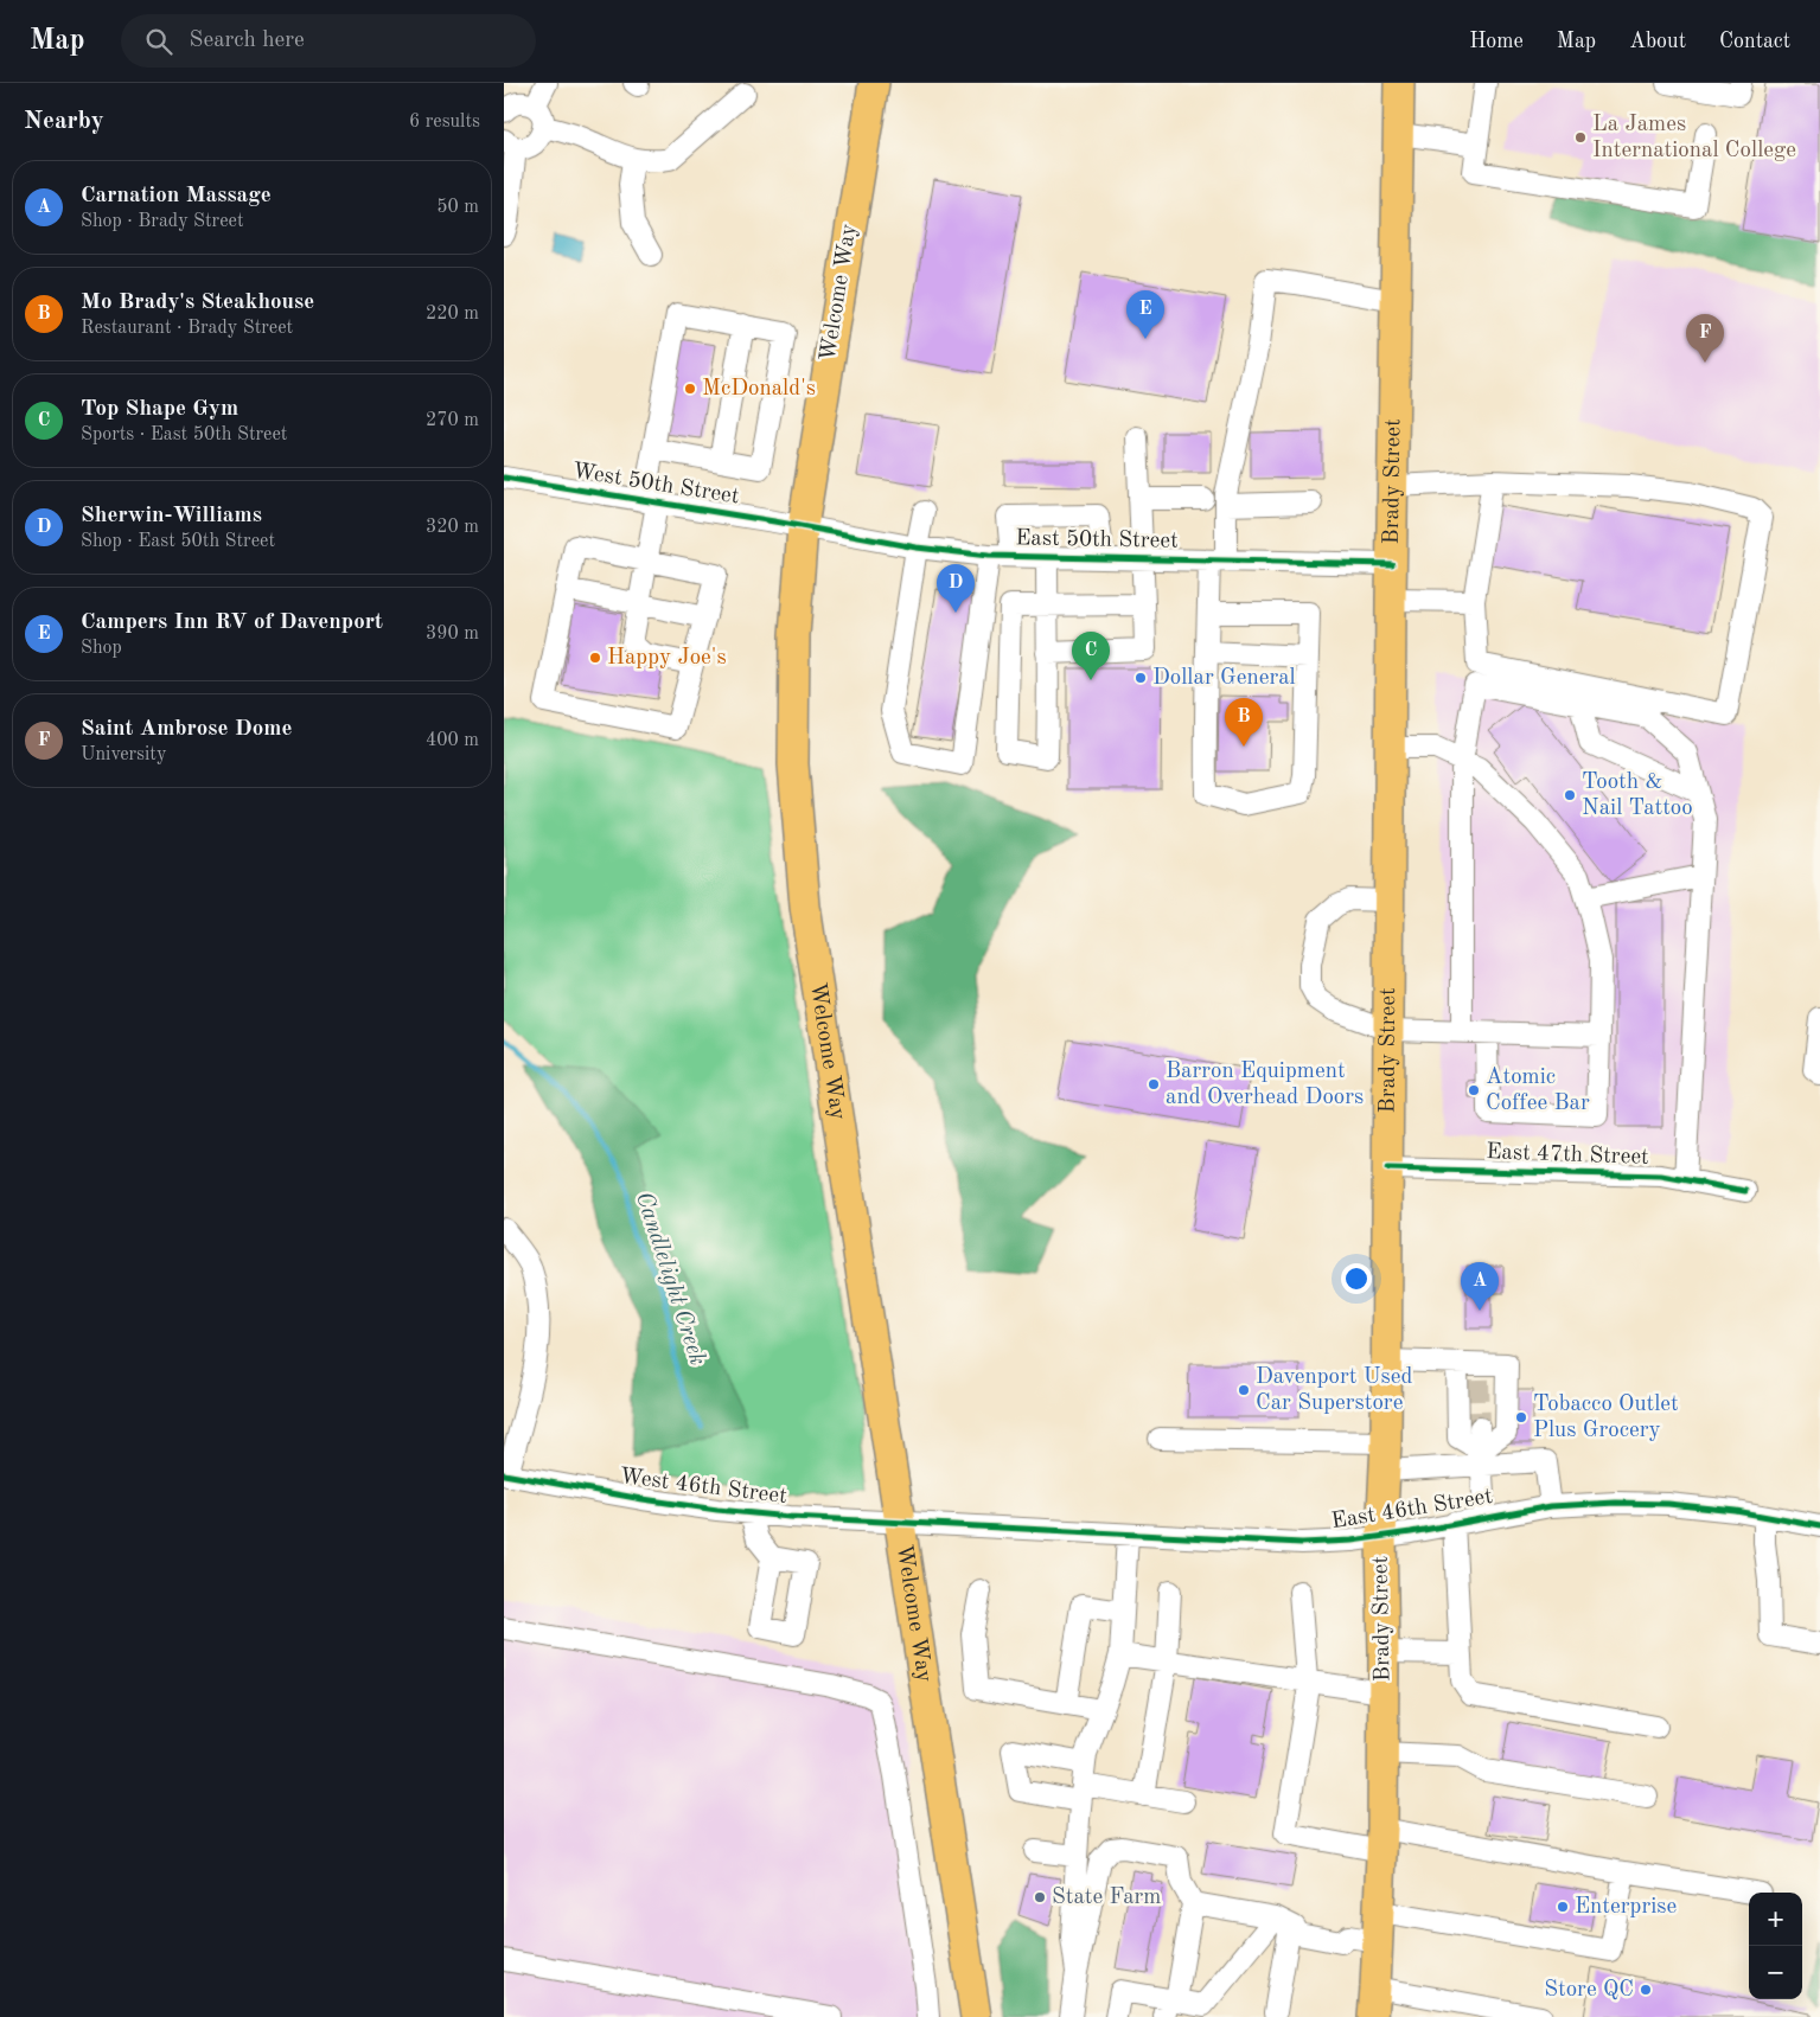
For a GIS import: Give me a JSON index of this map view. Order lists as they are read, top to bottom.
{
  "streets": {
    "highway": ["Welcome Way", "Brady Street"],
    "street": [
      "West 50th Street",
      "East 50th Street",
      "East 47th Street",
      "West 46th Street",
      "East 46th Street"
    ]
  },
  "crossings": [
    ["Welcome Way", "West 50th Street"],
    ["Welcome Way", "East 50th Street"],
    ["Welcome Way", "West 46th Street"],
    ["Welcome Way", "East 46th Street"],
    ["Brady Street", "East 50th Street"],
    ["Brady Street", "East 47th Street"],
    ["Brady Street", "East 46th Street"],
    ["West 50th Street", "East 50th Street"],
    ["West 46th Street", "East 46th Street"]
  ],
  "water": ["Candlelight Creek"],
  "places": [
    "La James International College",
    "McDonald's",
    "Happy Joe's",
    "Dollar General",
    "Tooth & Nail Tattoo",
    "Barron Equipment and Overhead Doors",
    "Atomic Coffee Bar",
    "Davenport Used Car Superstore",
    "Tobacco Outlet Plus Grocery",
    "State Farm",
    "Enterprise",
    "Store QC"
  ],
  "page": {
    "header": "Map",
    "search": "Search here",
    "nav": [
      "Home",
      "Map",
      "About",
      "Contact"
    ],
    "heading": ["Nearby", "6 results"],
    "list": [
      {
        "mark": "A",
        "name": "Carnation Massage",
        "note": "Shop · Brady Street",
        "value": "50 m"
      },
      {
        "mark": "B",
        "name": "Mo Brady's Steakhouse",
        "note": "Restaurant · Brady Street",
        "value": "220 m"
      },
      {
        "mark": "C",
        "name": "Top Shape Gym",
        "note": "Sports · East 50th Street",
        "value": "270 m"
      },
      {
        "mark": "D",
        "name": "Sherwin-Williams",
        "note": "Shop · East 50th Street",
        "value": "320 m"
      },
      {
        "mark": "E",
        "name": "Campers Inn RV of Davenport",
        "note": "Shop",
        "value": "390 m"
      },
      {
        "mark": "F",
        "name": "Saint Ambrose Dome",
        "note": "University",
        "value": "400 m"
      }
    ],
    "pins": [
      "E",
      "F",
      "D",
      "C",
      "B",
      "A"
    ],
    "map_buttons": ["+", "−"]
  }
}
